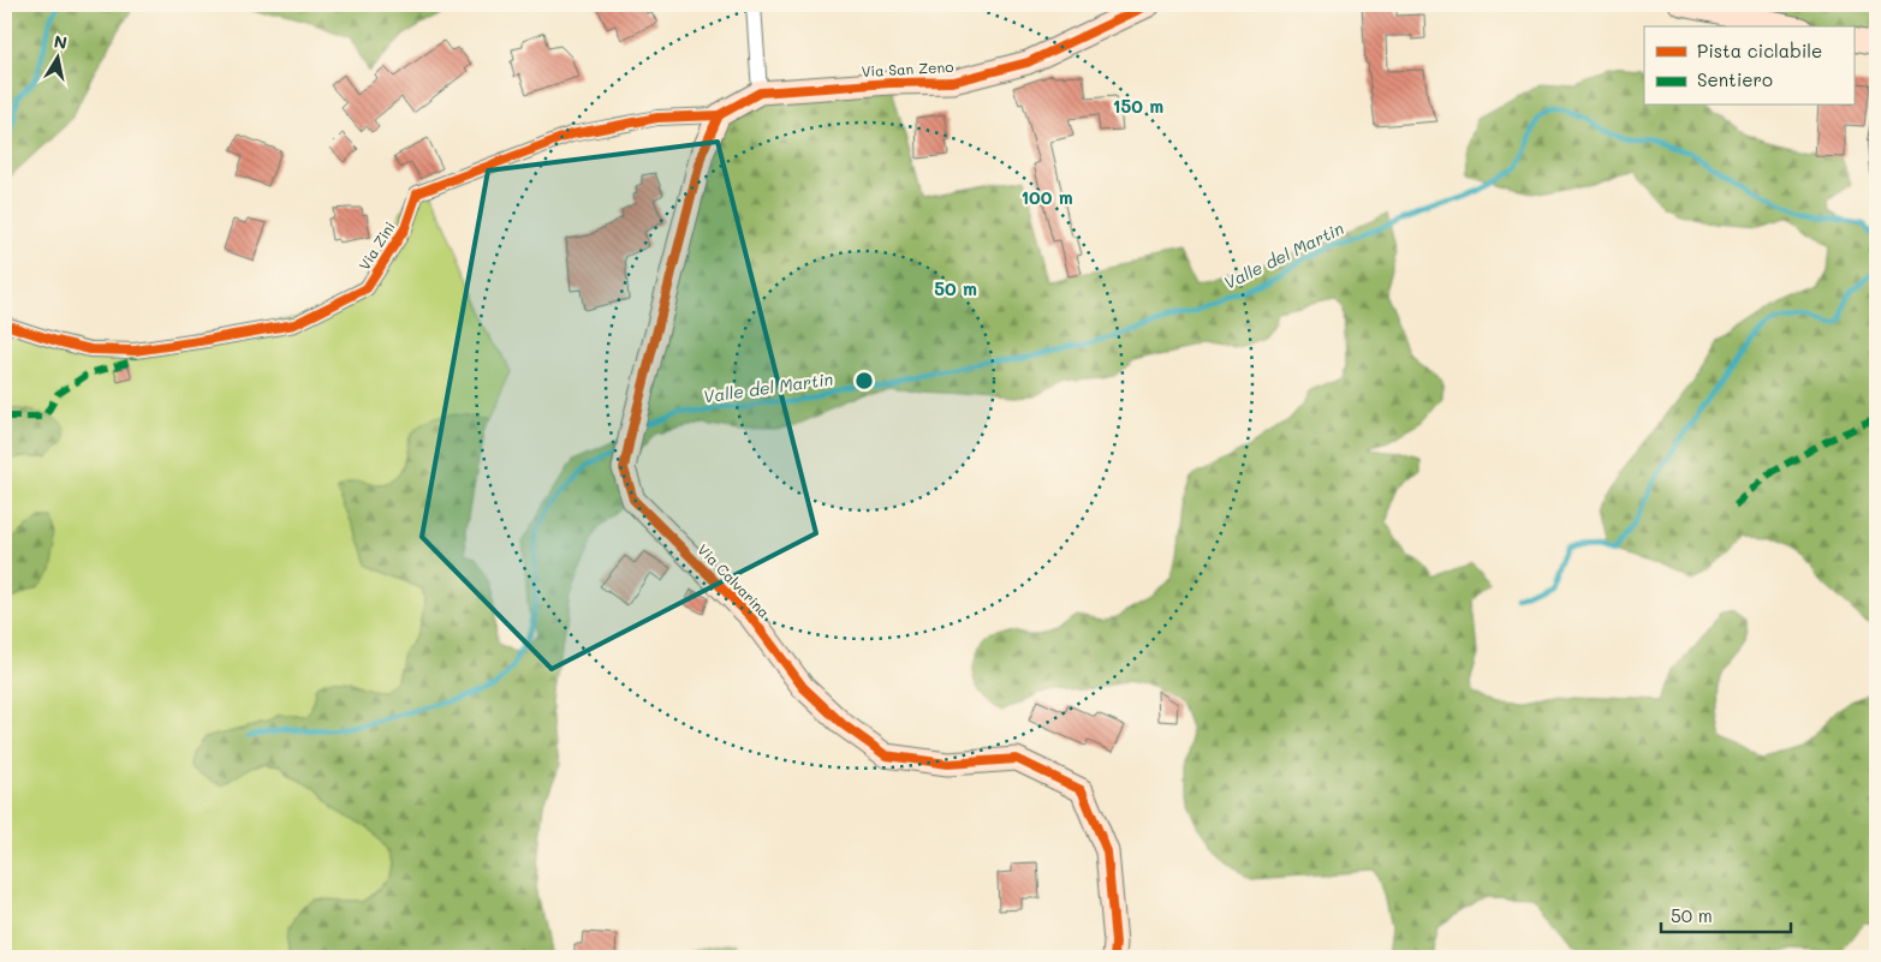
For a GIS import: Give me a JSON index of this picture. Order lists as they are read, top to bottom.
{
  "streets": {
    "street": ["Via San Zeno", "Via Zini", "Via Calvarina"]
  },
  "crossings": [
    ["Via Zini", "Via Calvarina"]
  ],
  "water": ["Valle del Martin"],
  "legend": ["Pista ciclabile", "Sentiero"],
  "scale_bar": "50 m",
  "north": "top",
  "rings": ["150 m", "100 m", "50 m"]
}
